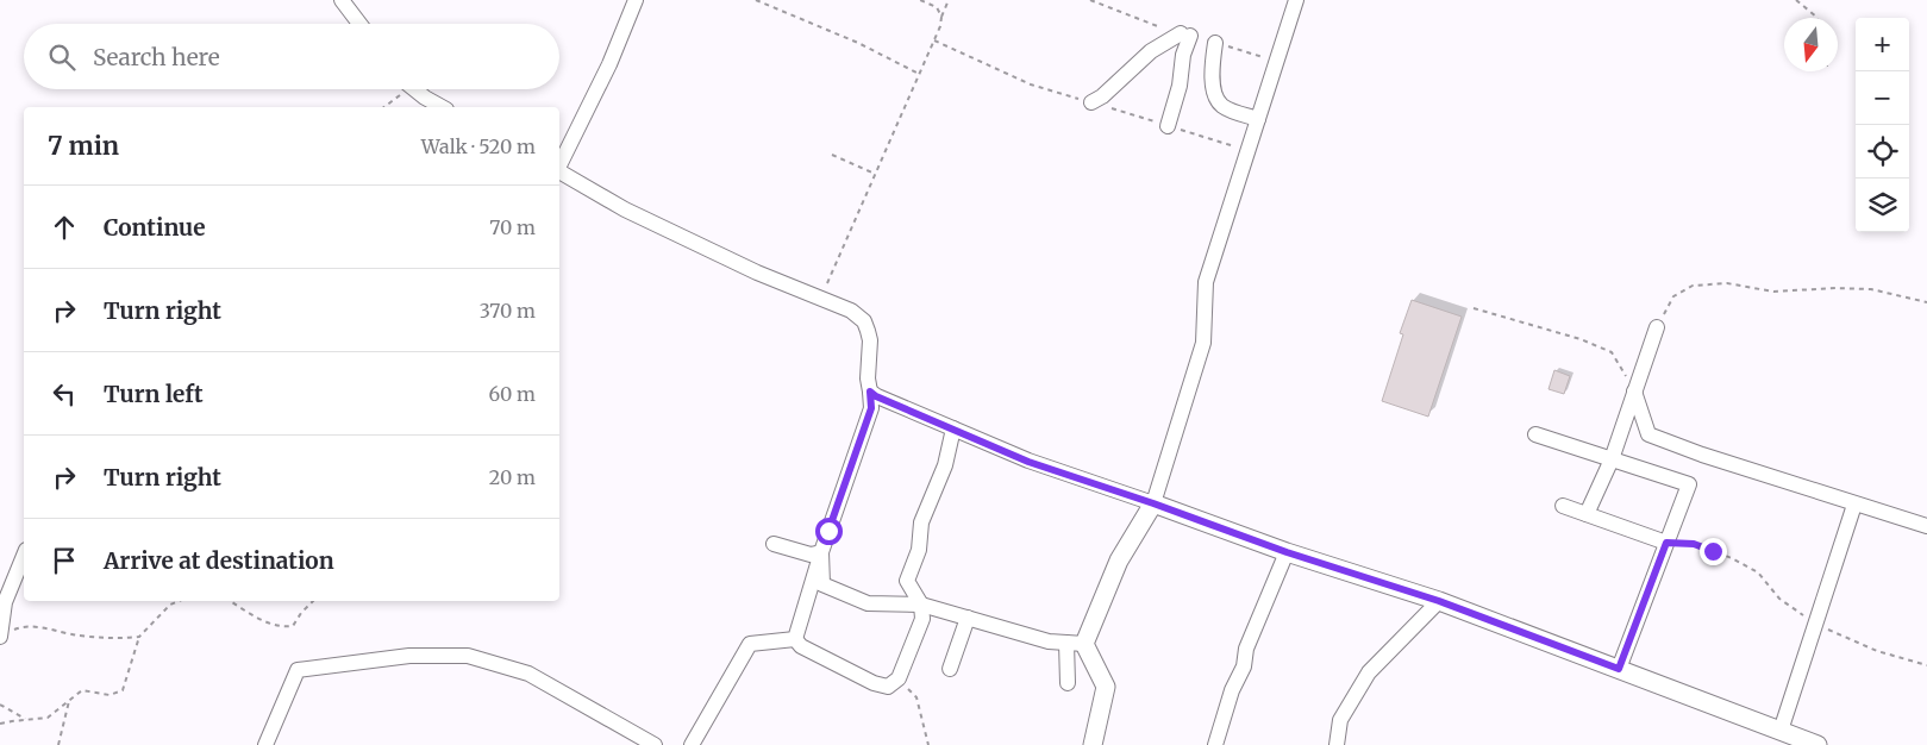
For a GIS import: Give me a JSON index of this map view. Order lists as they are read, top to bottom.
{
  "north": "bottom",
  "page": {
    "map_buttons": ["+", "−"],
    "search": "Search here",
    "heading": ["7 min", "Walk · 520 m"],
    "list": [
      ["Continue", "70 m"],
      ["Turn right", "370 m"],
      ["Turn left", "60 m"],
      ["Turn right", "20 m"],
      "Arrive at destination"
    ]
  }
}
